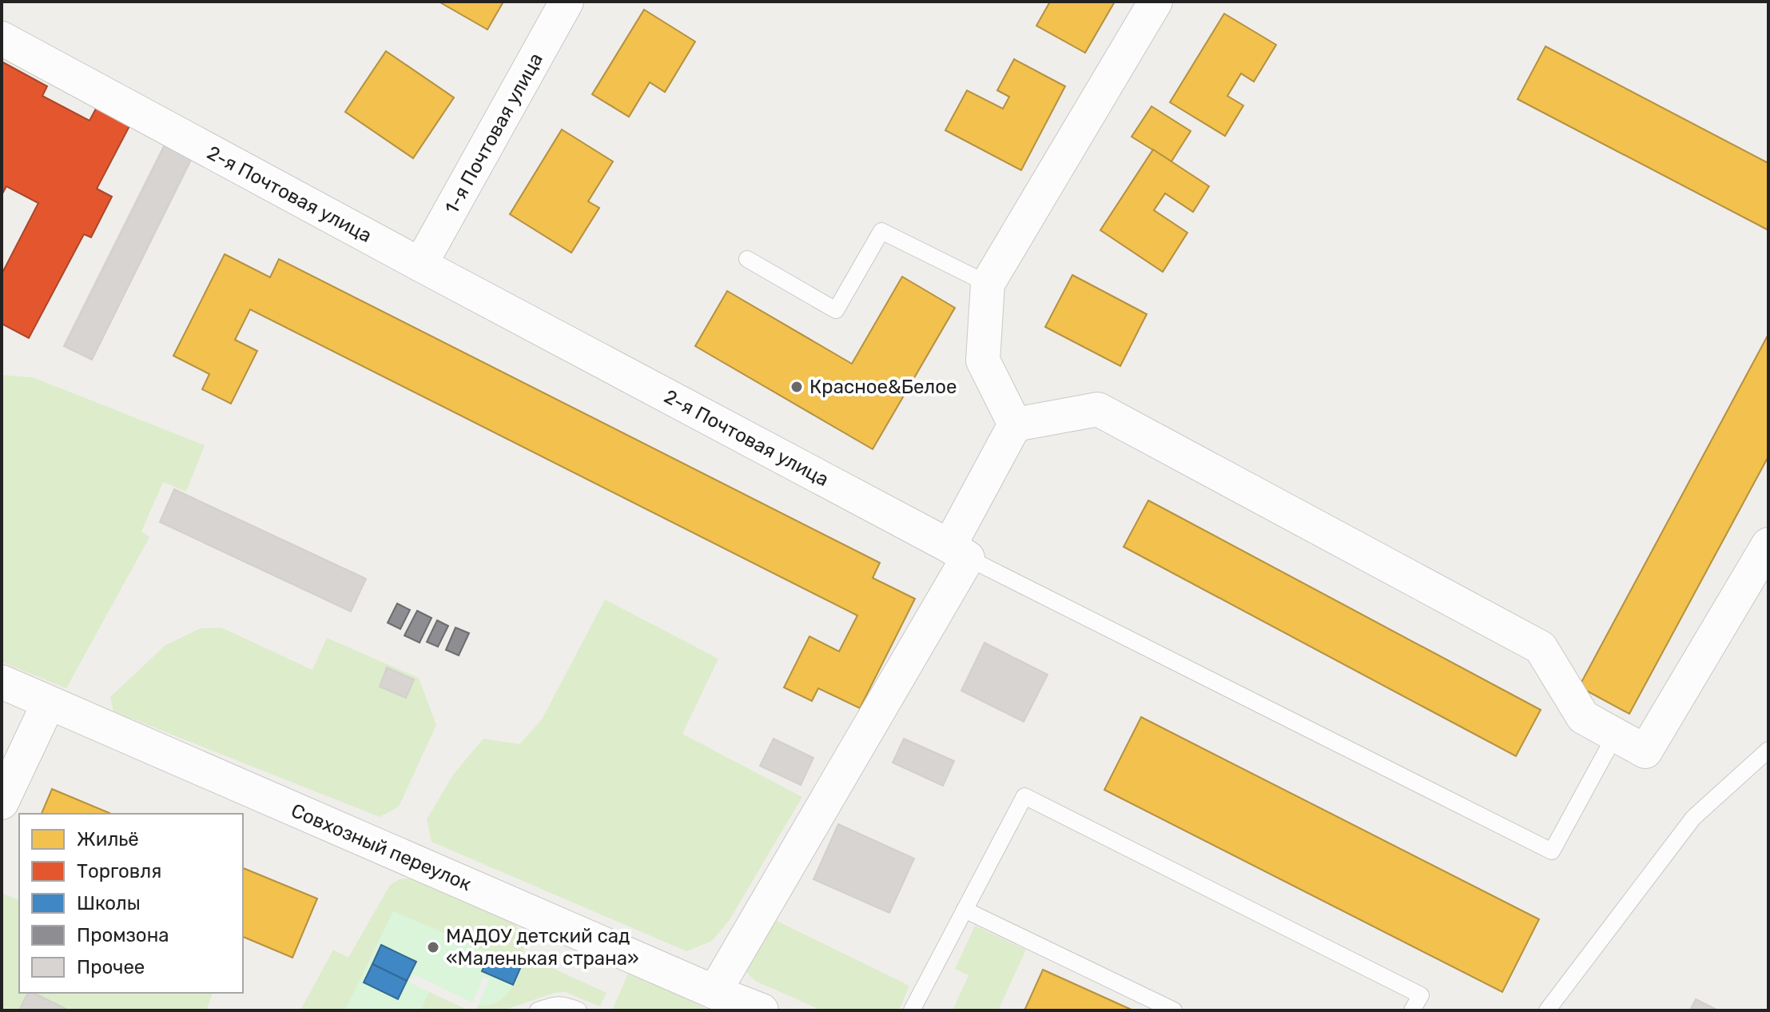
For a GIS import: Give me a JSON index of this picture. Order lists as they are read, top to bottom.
{
  "streets": {
    "street": ["1-я Почтовая улица", "2-я Почтовая улица", "Совхозный переулок"]
  },
  "crossings": [
    ["1-я Почтовая улица", "2-я Почтовая улица"]
  ],
  "places": ["Красное&Белое", "МАДОУ детский сад «Маленькая страна»"],
  "legend": [
    "Жильё",
    "Торговля",
    "Школы",
    "Промзона",
    "Прочее"
  ]
}
